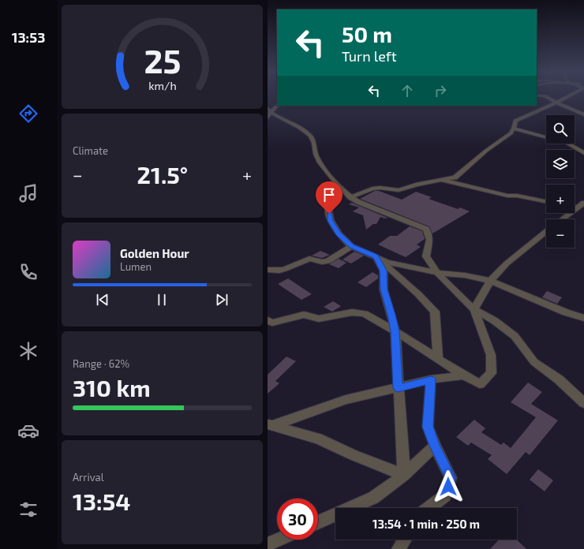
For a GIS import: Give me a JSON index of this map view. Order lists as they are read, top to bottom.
{
  "page": {
    "tabs": "13:53",
    "turn": ["50 m", "Turn left"],
    "tile": [
      "Climate",
      ["Range · 62%", "310 km"],
      ["Arrival", "13:54"]
    ],
    "map_buttons": ["+", "−"],
    "heat": ["−", "21.5°", "+"],
    "song": ["Golden Hour", "Lumen"],
    "limit": "30",
    "trip": "13:54 · 1 min · 250 m",
    "gauge": ["25", "km/h"]
  }
}
